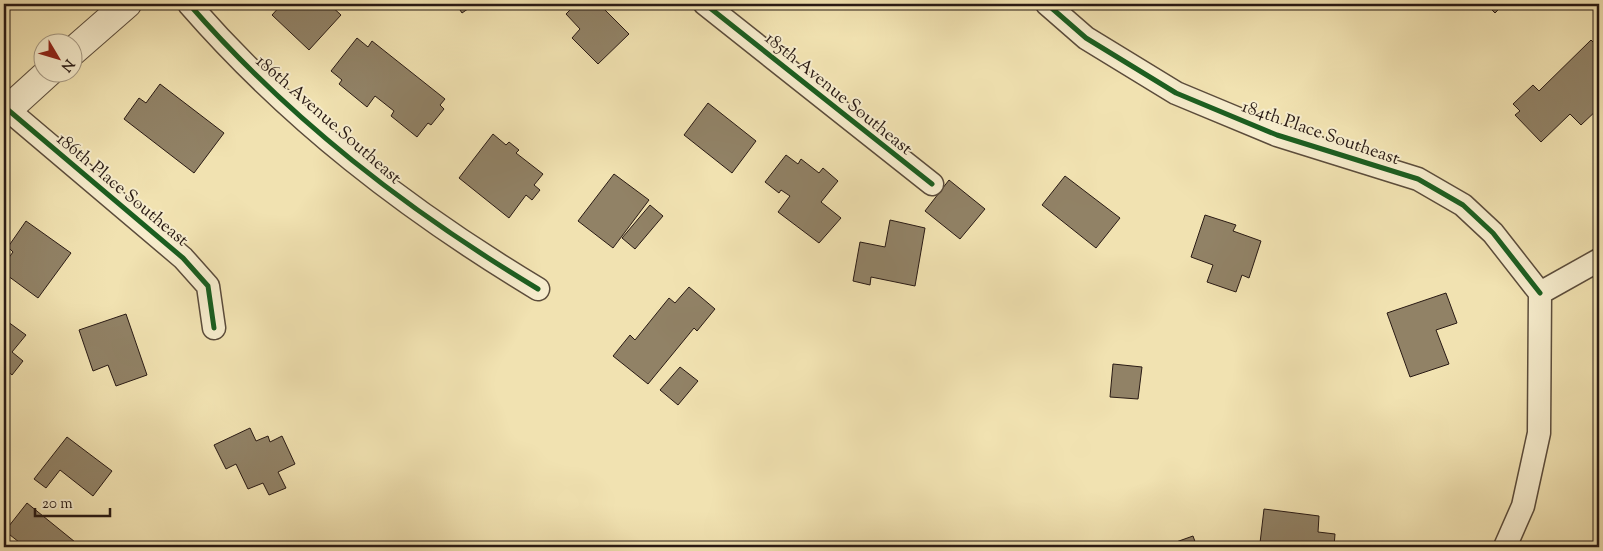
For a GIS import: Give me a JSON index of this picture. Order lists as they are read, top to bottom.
{
  "streets": {
    "street": [
      "185th Avenue Southeast",
      "186th Avenue Southeast",
      "184th Place Southeast",
      "186th Place Southeast"
    ]
  },
  "scale_bar": "20 m",
  "north": "bottom right"
}
